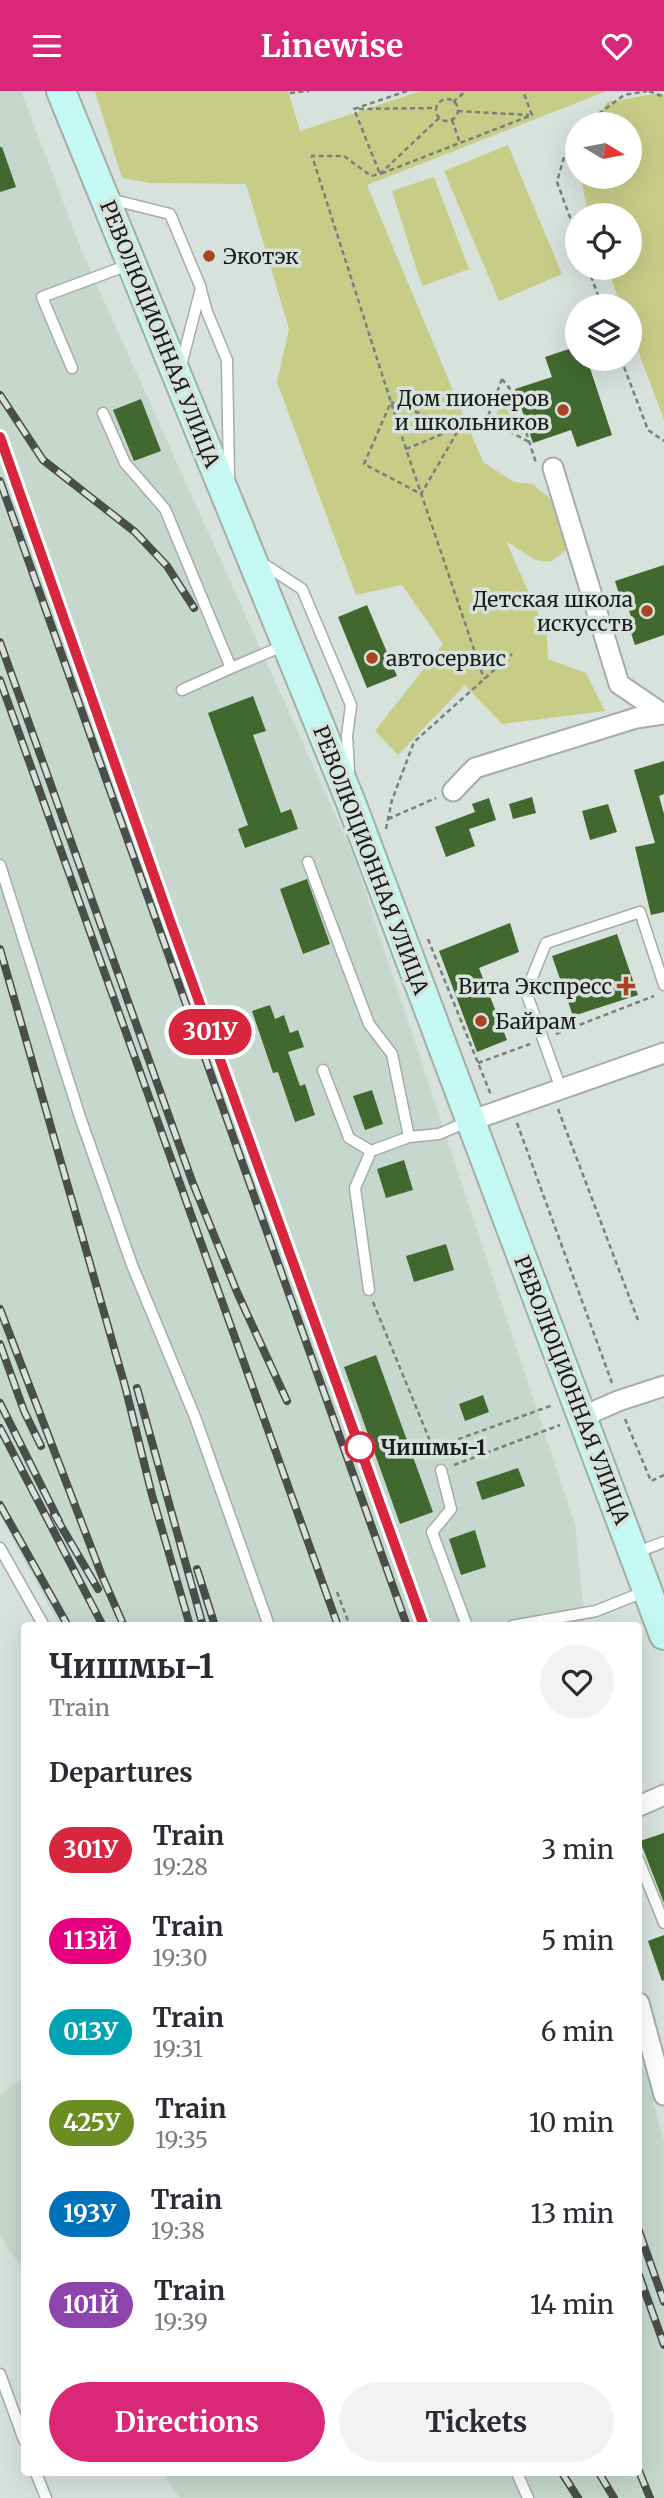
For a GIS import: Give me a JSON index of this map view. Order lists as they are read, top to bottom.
{
  "streets": {
    "main road": ["РЕВОЛЮЦИОННАЯ УЛИЦА"]
  },
  "places": {
    "other": [
      "Экотэк",
      "Дом пионеров и школьников",
      "Детская школа искусств",
      "автосервис",
      "Байрам",
      "Чишмы-1"
    ],
    "health": ["Вита Экспресс"]
  },
  "north": "right",
  "page": {
    "header": "Linewise",
    "on_map": "301У",
    "heading": [
      ["Чишмы-1", "Train"],
      "Departures"
    ],
    "list": [
      {
        "mark": "301У",
        "name": "Train",
        "note": "19:28",
        "value": "3 min"
      },
      {
        "mark": "113Й",
        "name": "Train",
        "note": "19:30",
        "value": "5 min"
      },
      {
        "mark": "013У",
        "name": "Train",
        "note": "19:31",
        "value": "6 min"
      },
      {
        "mark": "425У",
        "name": "Train",
        "note": "19:35",
        "value": "10 min"
      },
      {
        "mark": "193У",
        "name": "Train",
        "note": "19:38",
        "value": "13 min"
      },
      {
        "mark": "101Й",
        "name": "Train",
        "note": "19:39",
        "value": "14 min"
      }
    ],
    "buttons": ["Directions", "Tickets"]
  }
}
